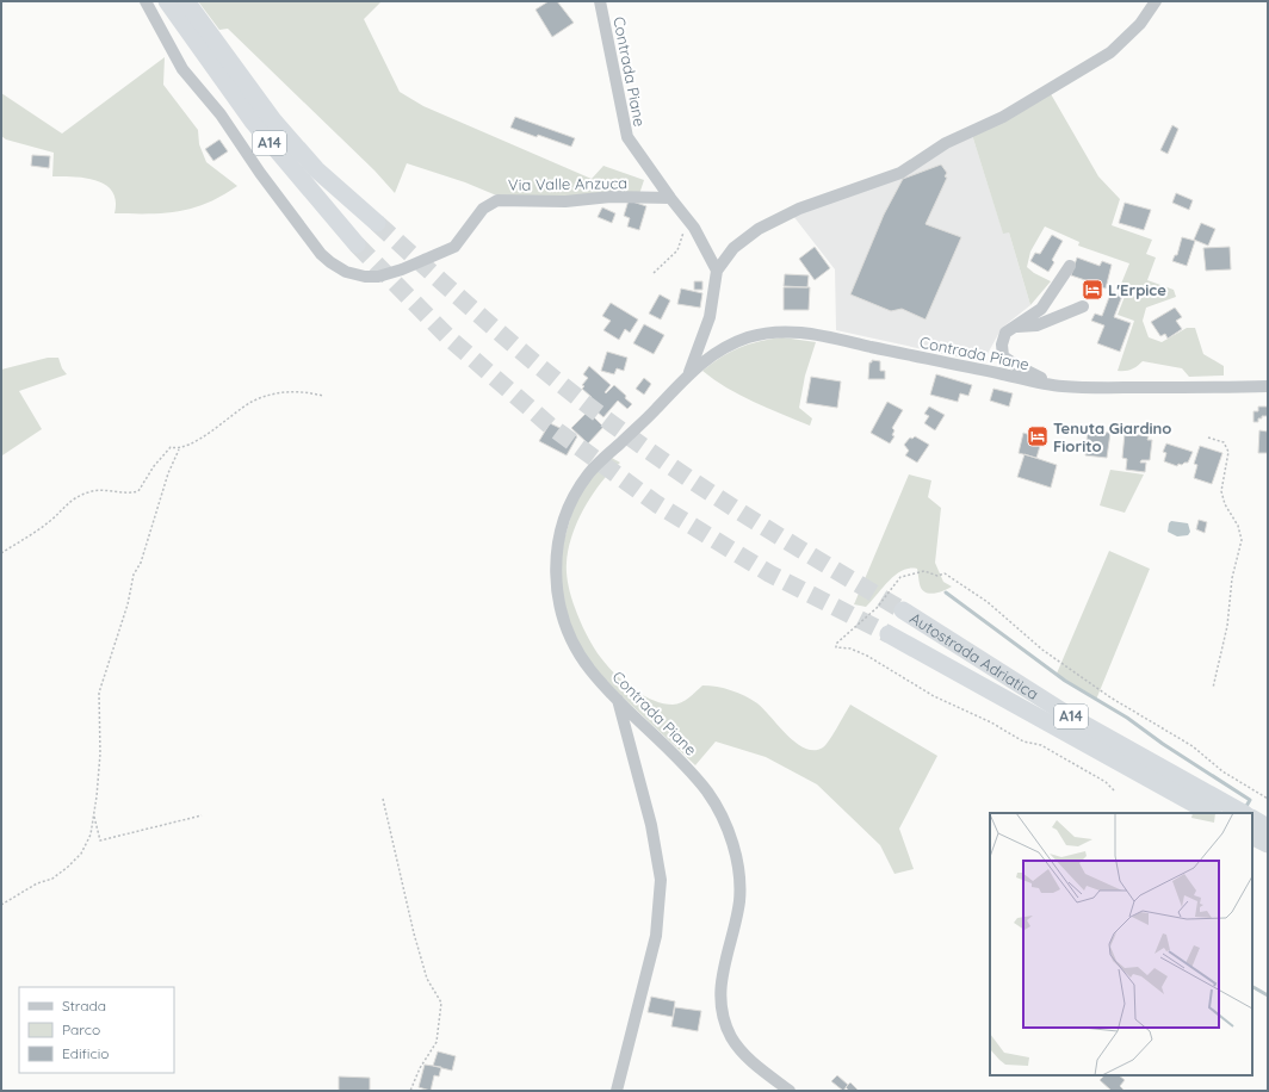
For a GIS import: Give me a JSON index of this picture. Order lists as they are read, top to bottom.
{
  "streets": {
    "highway": ["A14", "Autostrada Adriatica"],
    "street": ["Contrada Piane", "Via Valle Anzuca"]
  },
  "crossings": [
    ["Contrada Piane", "Via Valle Anzuca"]
  ],
  "places": {
    "hotel": ["L'Erpice", "Tenuta Giardino Fiorito"]
  },
  "legend": ["Strada", "Parco", "Edificio"]
}
